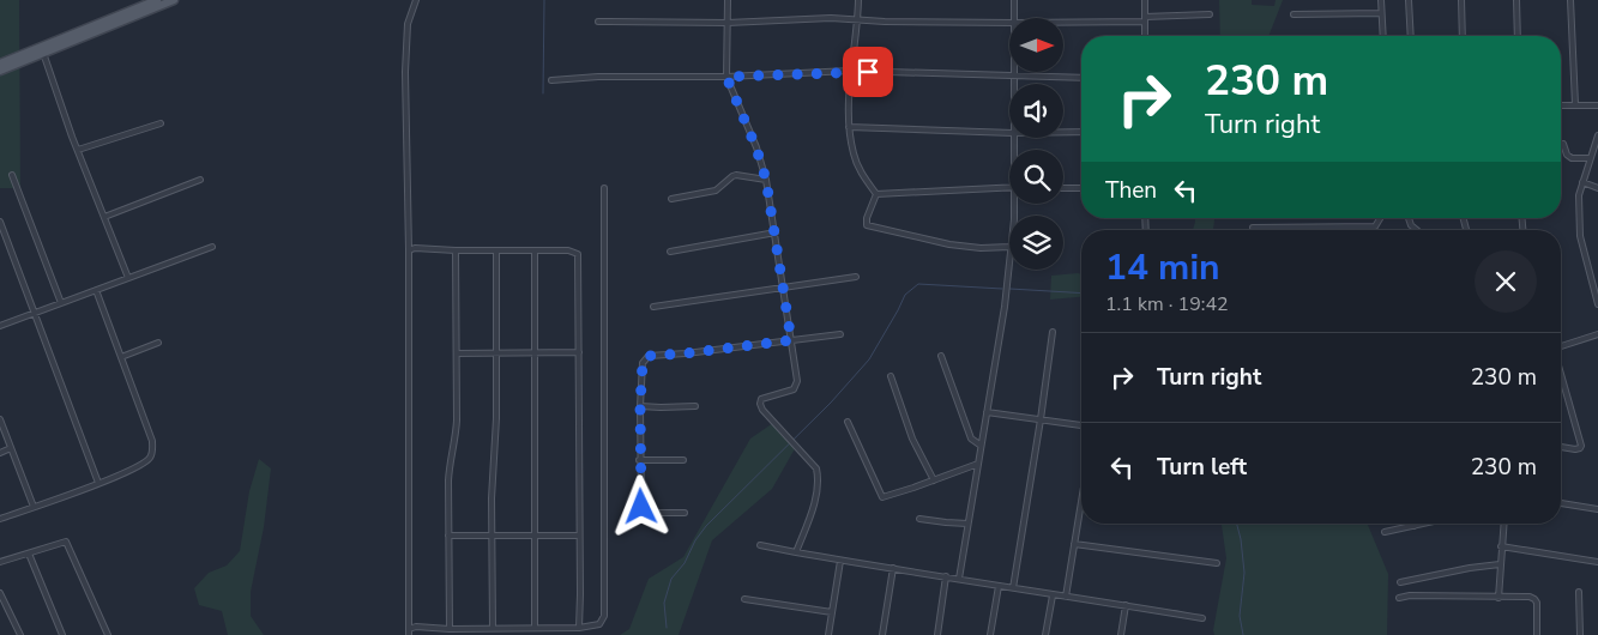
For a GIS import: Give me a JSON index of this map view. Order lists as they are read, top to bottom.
{
  "north": "right",
  "page": {
    "turn": ["230 m", "Turn right"],
    "then": "Then",
    "heading": ["14 min", "1.1 km · 19:42"],
    "list": [
      {
        "name": "Turn right",
        "value": "230 m"
      },
      {
        "name": "Turn left",
        "value": "230 m"
      }
    ]
  }
}
